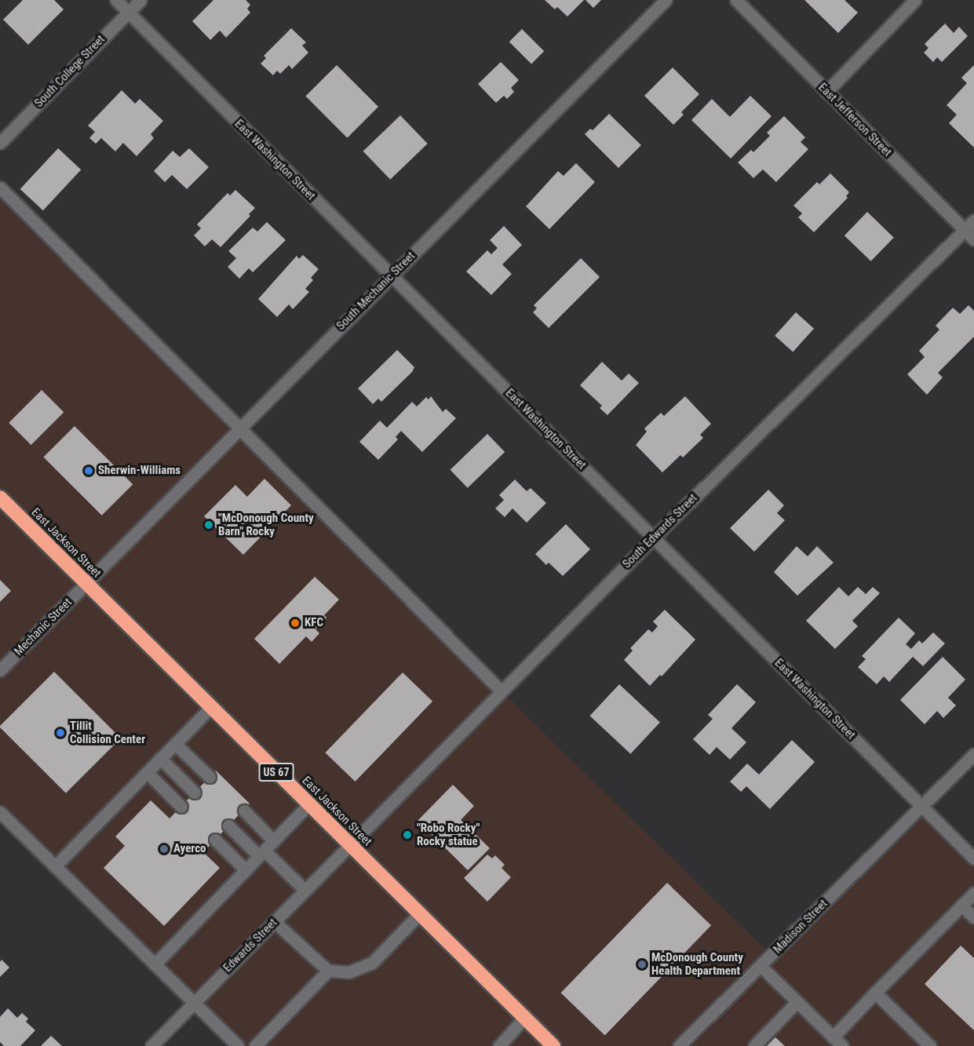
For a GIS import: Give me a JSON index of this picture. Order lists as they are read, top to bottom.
{
  "streets": {
    "highway": ["East Jackson Street", "US 67"],
    "street": [
      "South College Street",
      "East Jefferson Street",
      "East Washington Street",
      "South Mechanic Street",
      "South Edwards Street",
      "Mechanic Street",
      "Madison Street",
      "Edwards Street"
    ]
  },
  "crossings": [
    ["South College Street", "East Washington Street"],
    ["East Jefferson Street", "South Edwards Street"],
    ["East Washington Street", "South Mechanic Street"],
    ["East Washington Street", "South Edwards Street"],
    ["East Washington Street", "Madison Street"],
    ["South Mechanic Street", "East Jackson Street"],
    ["South Mechanic Street", "Mechanic Street"],
    ["South Edwards Street", "East Jackson Street"],
    ["South Edwards Street", "Edwards Street"],
    ["East Jackson Street", "Mechanic Street"],
    ["East Jackson Street", "Edwards Street"]
  ],
  "places": [
    "Sherwin-Williams",
    "\"McDonough County Barn\" Rocky",
    "KFC",
    "Tillit Collision Center",
    "\"Robo Rocky\" Rocky statue",
    "Ayerco",
    "McDonough County Health Department"
  ]
}
